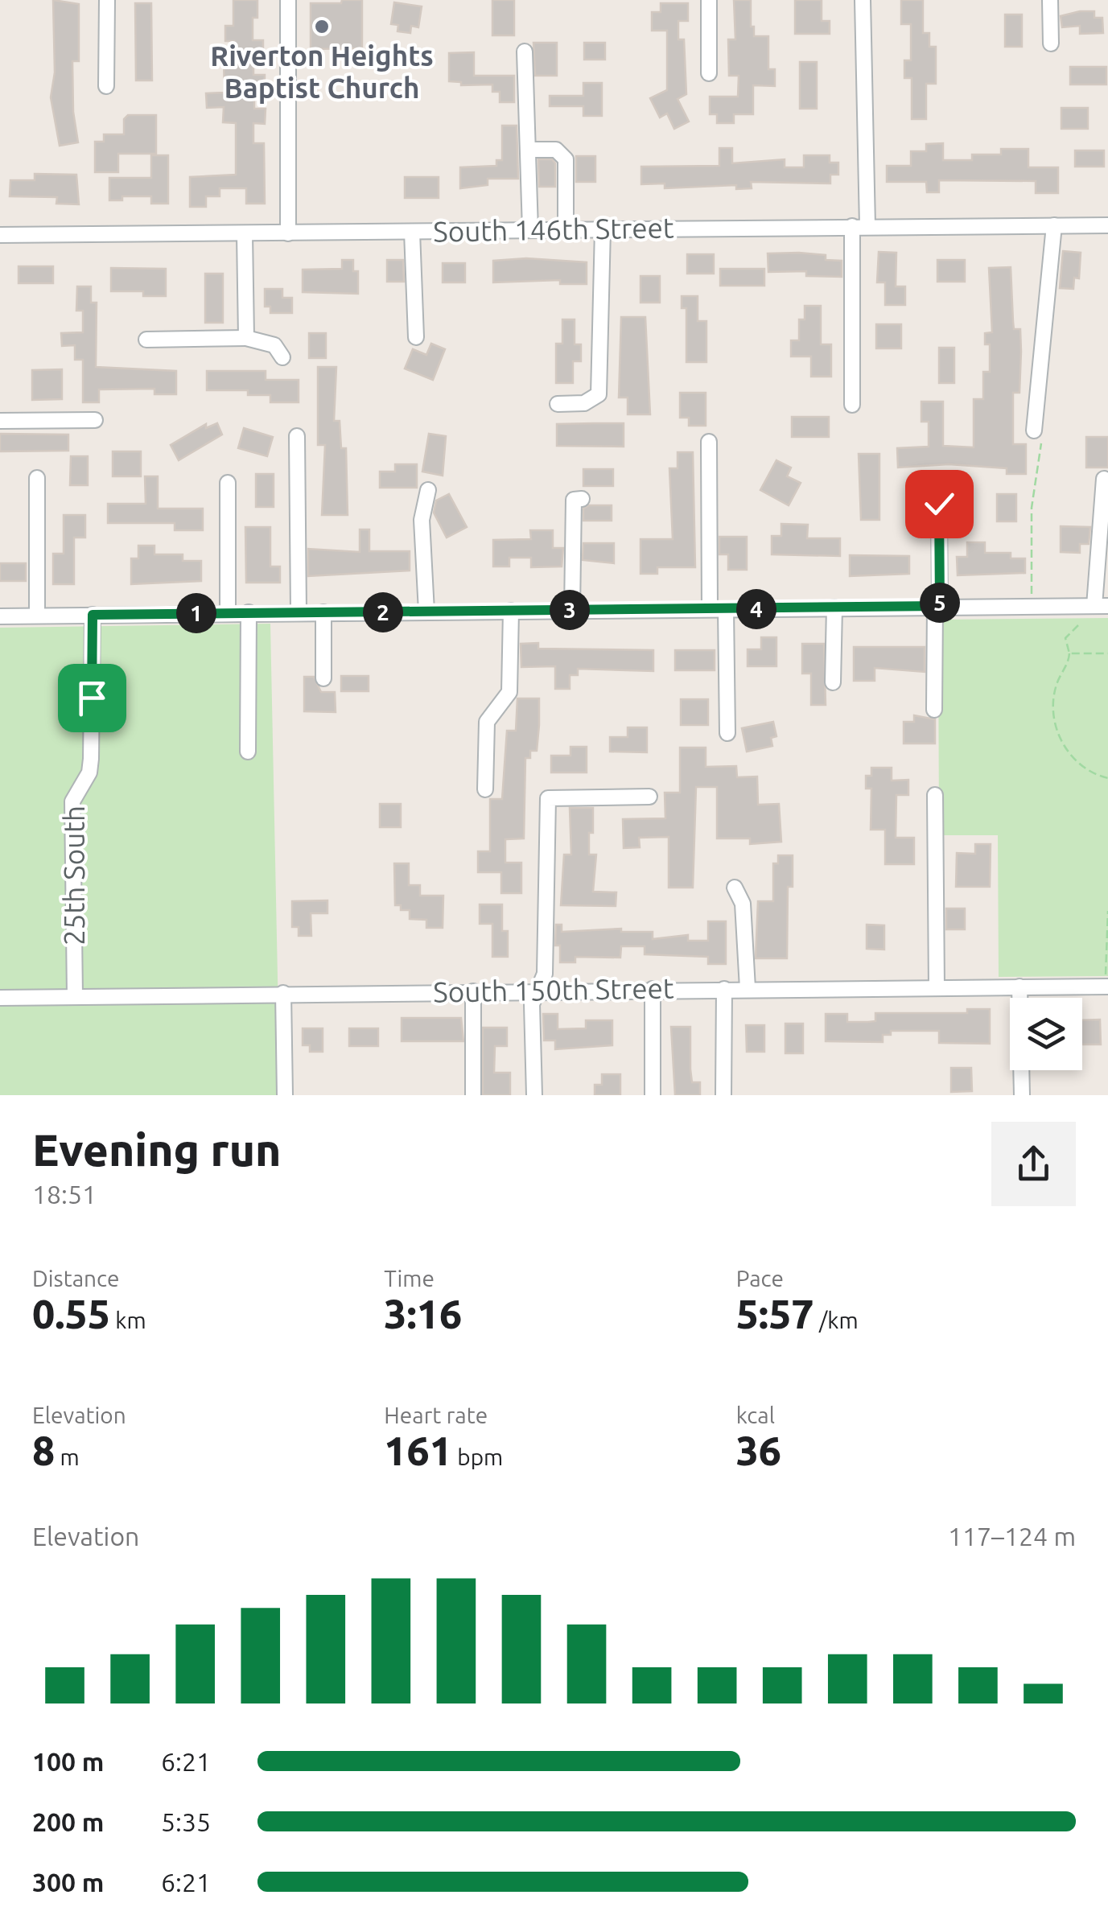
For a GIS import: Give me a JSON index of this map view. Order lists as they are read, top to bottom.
{
  "streets": {
    "street": ["South 146th Street", "25th South", "South 150th Street"]
  },
  "crossings": [
    ["25th South", "South 150th Street"]
  ],
  "places": ["Riverton Heights Baptist Church"],
  "page": {
    "pins": [
      "5",
      "4",
      "3",
      "2",
      "1"
    ],
    "heading": ["Evening run", "18:51"],
    "stats": [
      ["Distance", "0.55 km"],
      ["Time", "3:16"],
      ["Pace", "5:57 /km"],
      ["Elevation", "8 m"],
      ["Heart rate", "161 bpm"],
      ["kcal", "36"]
    ],
    "chart": ["Elevation", "117–124 m"],
    "list": [
      {
        "name": "100 m",
        "note": "6:21"
      },
      {
        "name": "200 m",
        "note": "5:35"
      },
      {
        "name": "300 m",
        "note": "6:21"
      }
    ]
  }
}
